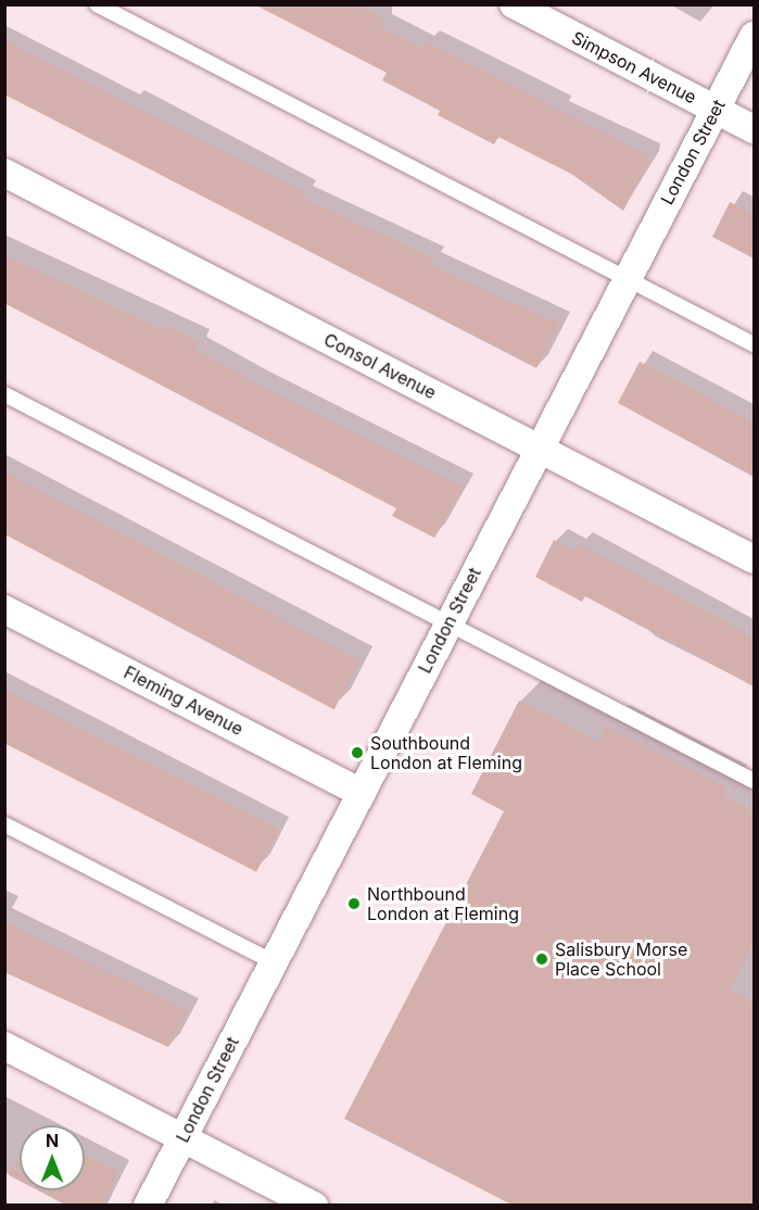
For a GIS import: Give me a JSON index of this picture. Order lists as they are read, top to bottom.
{
  "streets": {
    "street": [
      "Simpson Avenue",
      "London Street",
      "Consol Avenue",
      "Fleming Avenue"
    ]
  },
  "crossings": [
    ["Simpson Avenue", "London Street"],
    ["London Street", "Consol Avenue"],
    ["London Street", "Fleming Avenue"]
  ],
  "places": ["Southbound London at Fleming", "Northbound London at Fleming", "Salisbury Morse Place School"],
  "north": "top"
}
